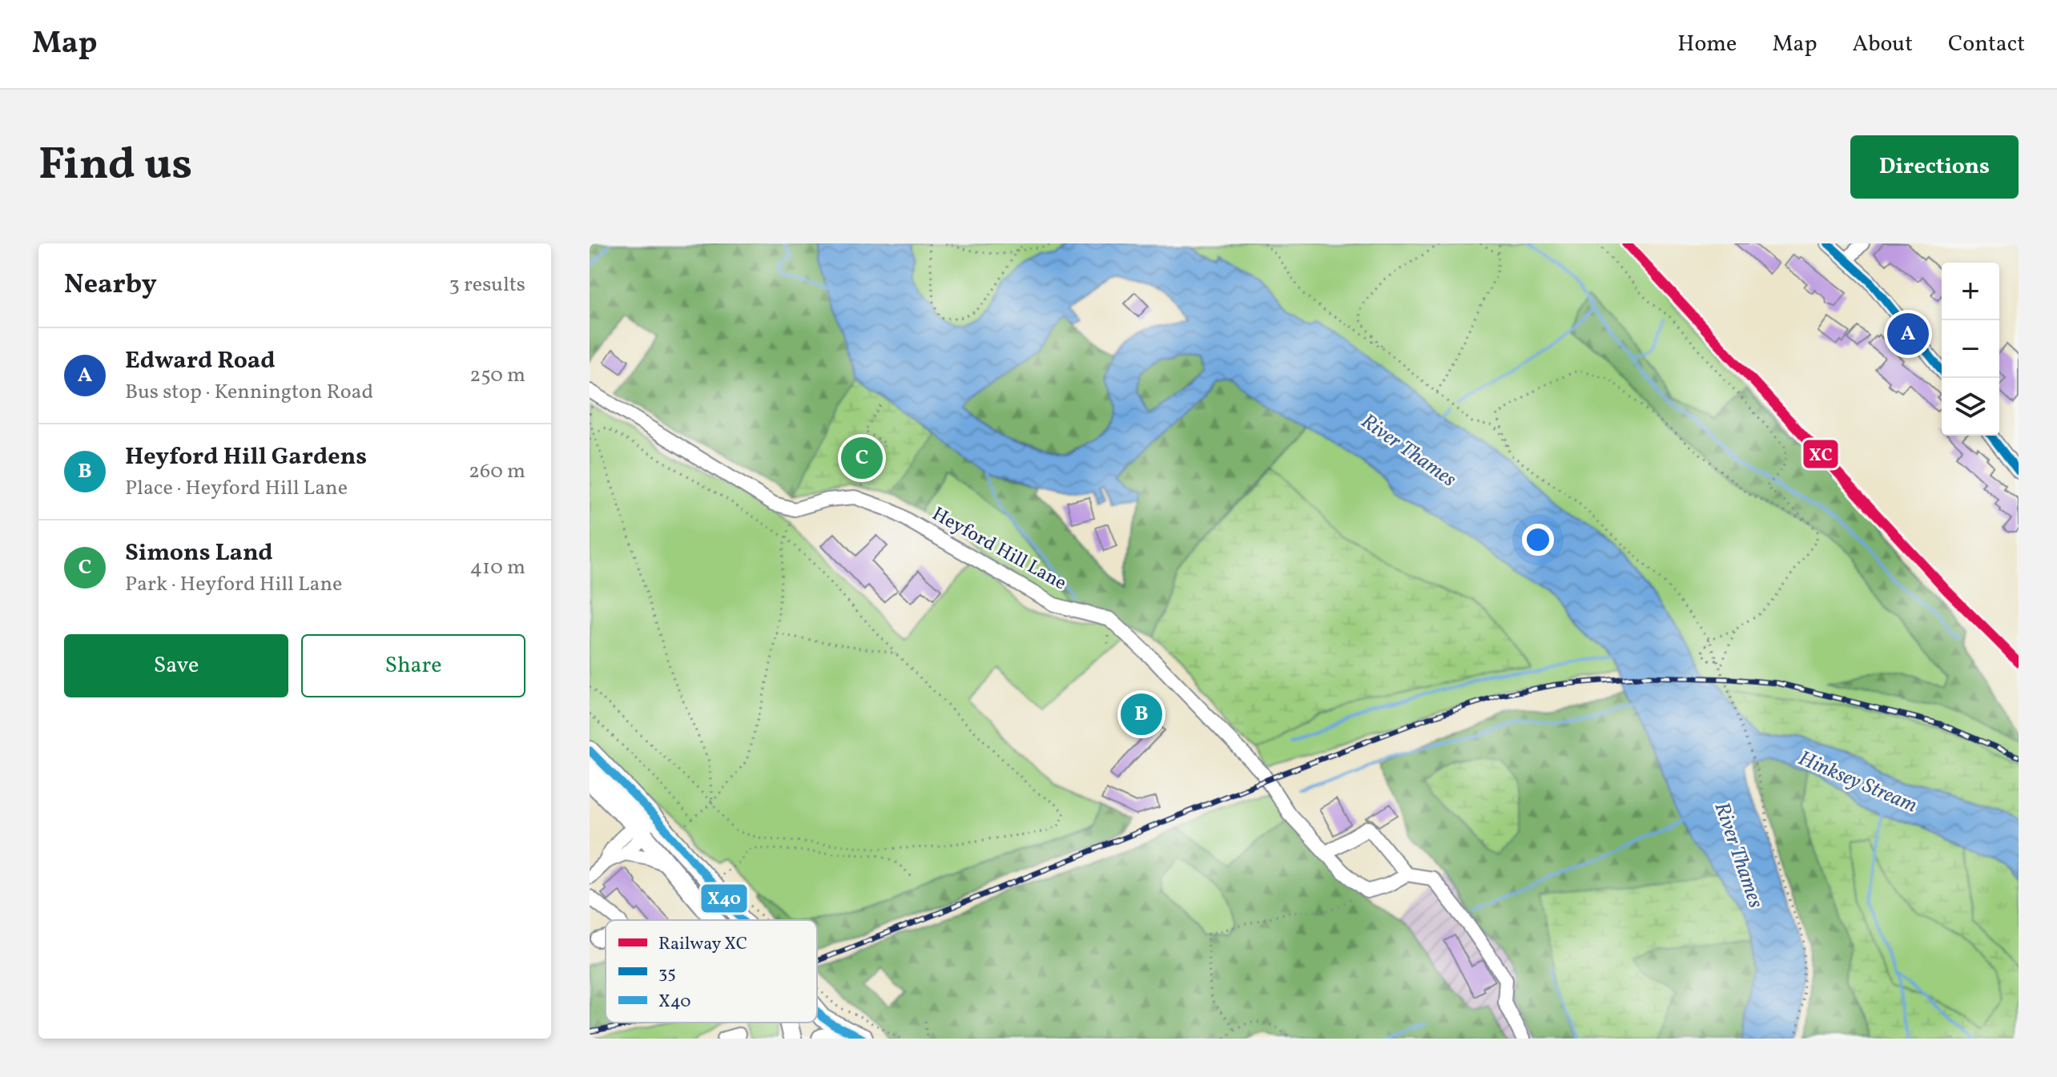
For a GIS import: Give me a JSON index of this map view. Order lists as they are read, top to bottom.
{
  "streets": {
    "street": ["Heyford Hill Lane"]
  },
  "water": ["River Thames", "Hinksey Stream"],
  "lines": ["rail line XC", "transit line 35", "transit line X40"],
  "legend": ["Railway XC", "35", "X40"],
  "page": {
    "header": "Map",
    "nav": [
      "Home",
      "Map",
      "About",
      "Contact"
    ],
    "title": "Find us",
    "buttons": [
      "Directions",
      ["Save", "Share"]
    ],
    "heading": ["Nearby", "3 results"],
    "map_buttons": ["+", "−"],
    "pins": ["A", "C", "B"],
    "list": [
      {
        "mark": "A",
        "name": "Edward Road",
        "note": "Bus stop · Kennington Road",
        "value": "250 m"
      },
      {
        "mark": "B",
        "name": "Heyford Hill Gardens",
        "note": "Place · Heyford Hill Lane",
        "value": "260 m"
      },
      {
        "mark": "C",
        "name": "Simons Land",
        "note": "Park · Heyford Hill Lane",
        "value": "410 m"
      }
    ]
  }
}
